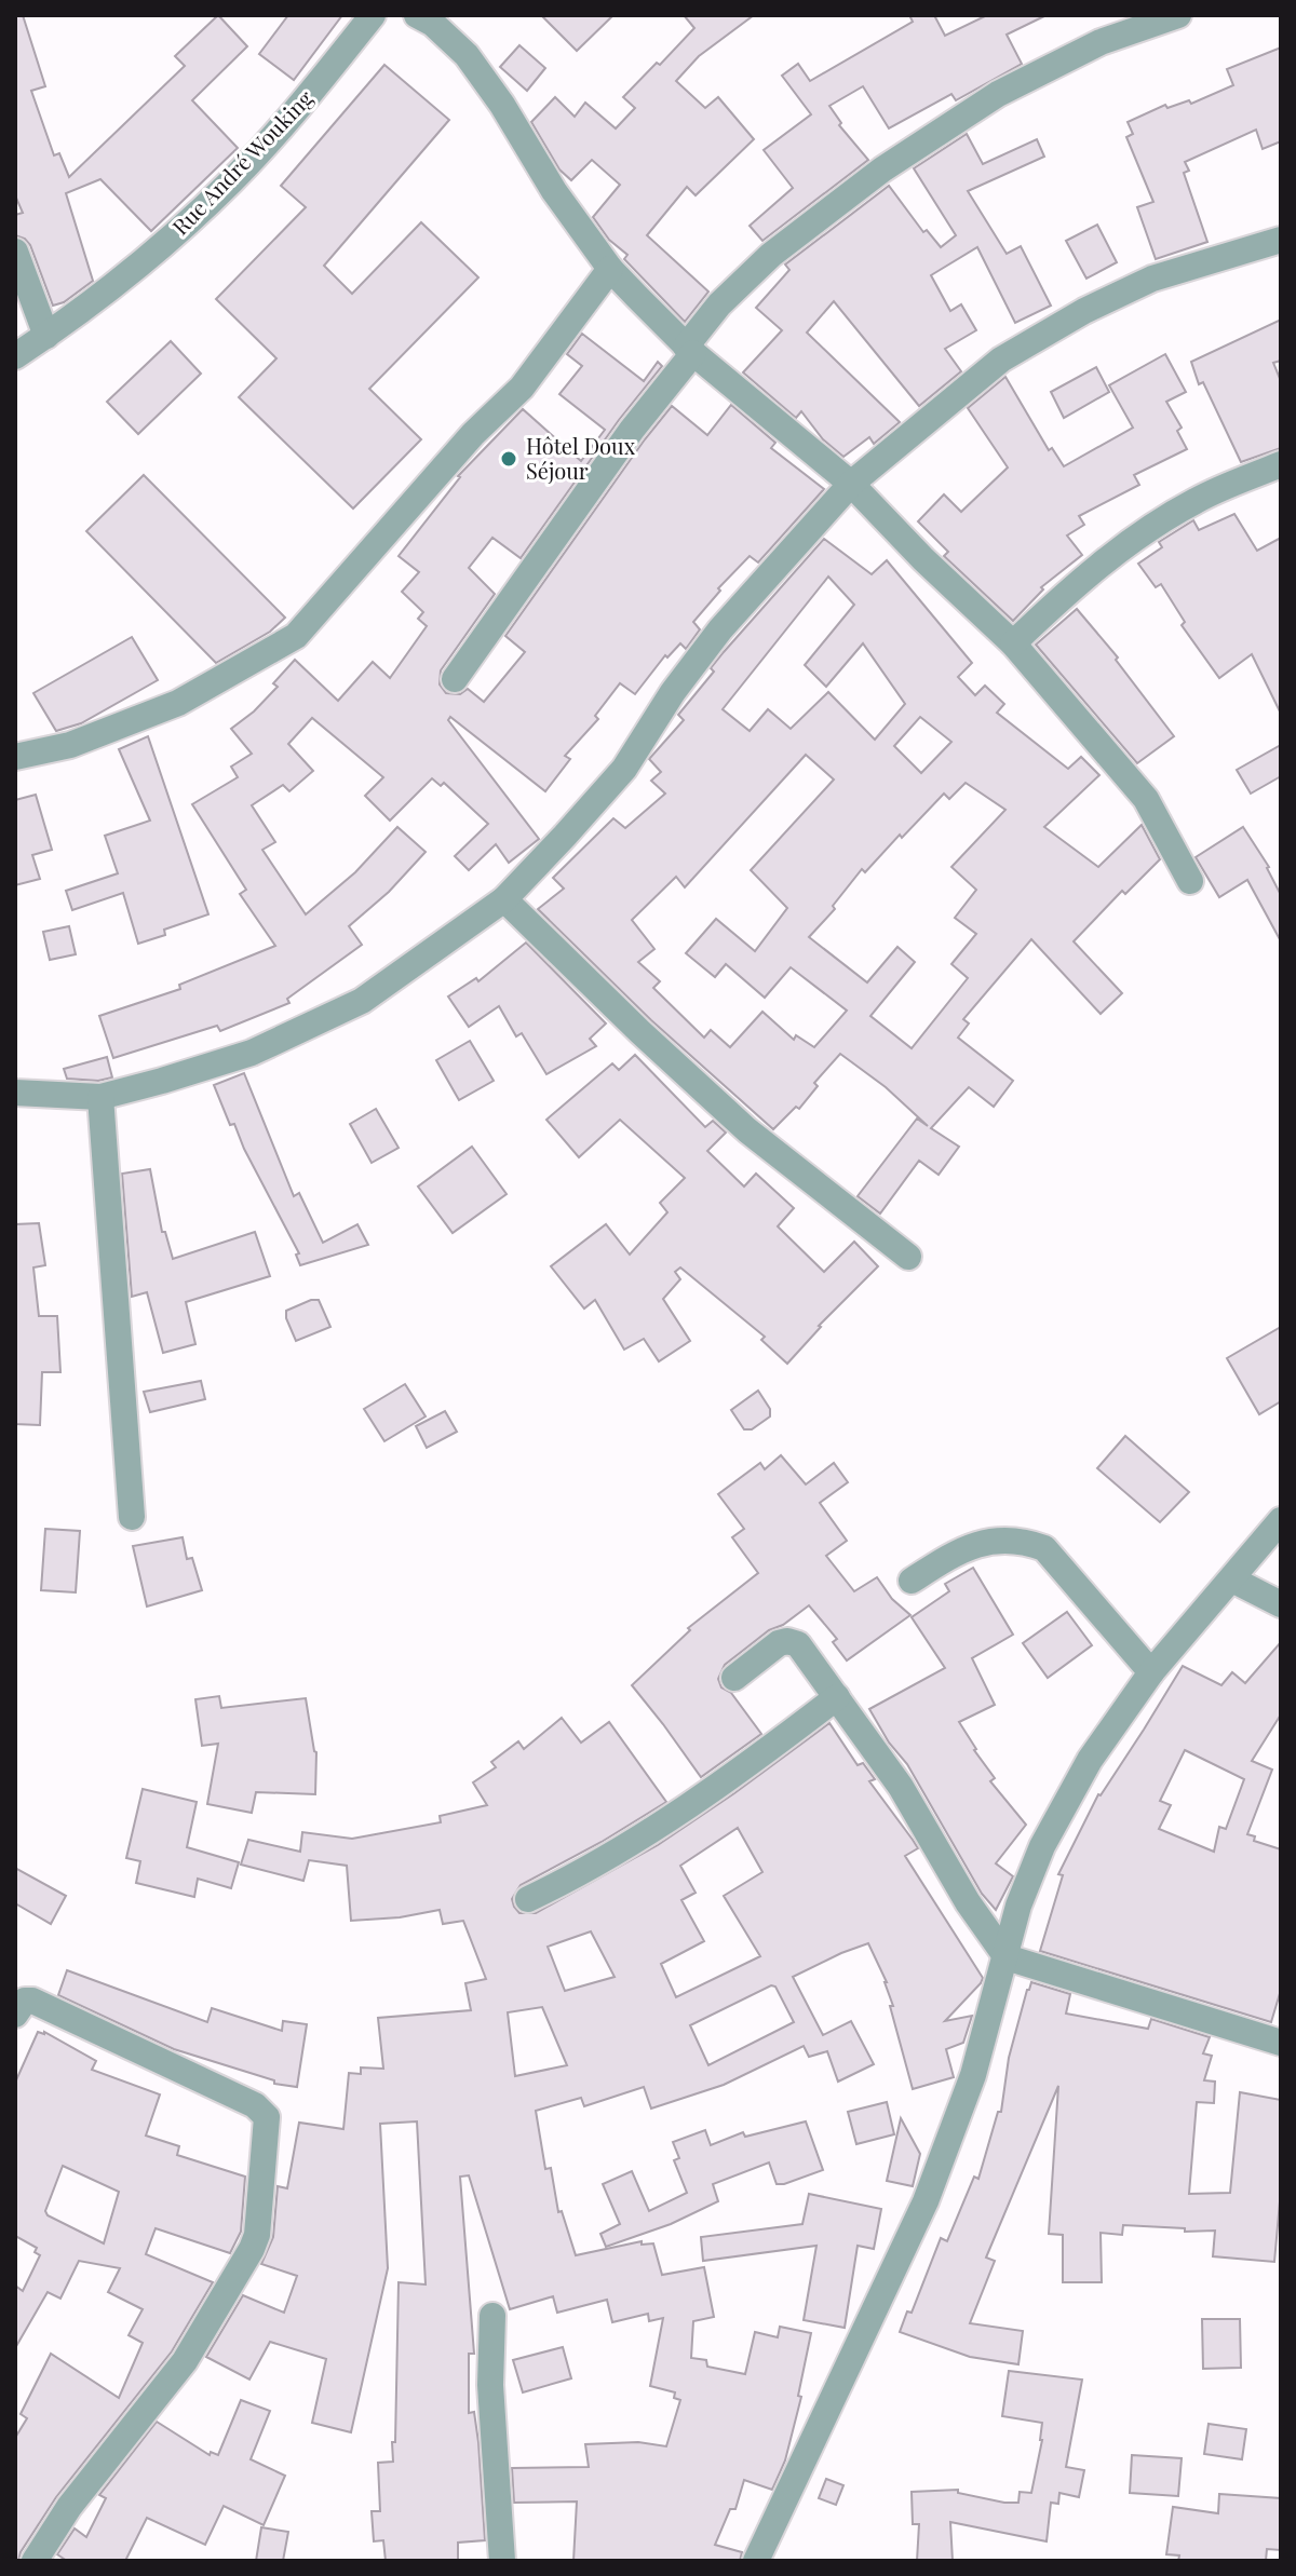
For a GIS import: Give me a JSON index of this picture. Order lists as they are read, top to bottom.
{
  "streets": {
    "street": ["Rue André Wouking"]
  },
  "places": ["Hôtel Doux Séjour"]
}
